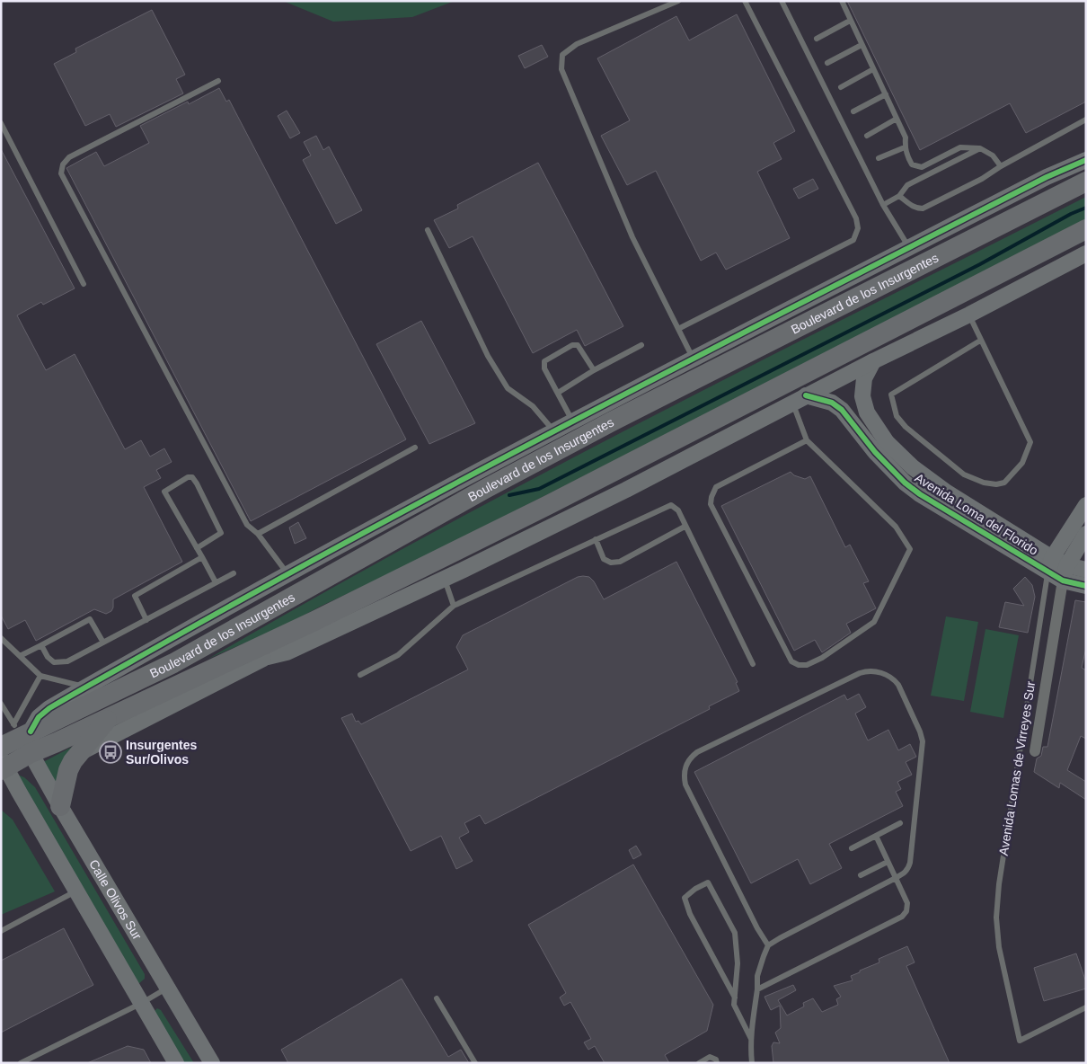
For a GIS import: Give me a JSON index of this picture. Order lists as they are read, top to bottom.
{
  "streets": {
    "highway": ["Boulevard de los Insurgentes"],
    "street": ["Avenida Loma del Florido", "Avenida Lomas de Virreyes Sur", "Calle Olivos Sur"]
  },
  "crossings": [
    ["Boulevard de los Insurgentes", "Calle Olivos Sur"],
    ["Avenida Loma del Florido", "Avenida Lomas de Virreyes Sur"]
  ],
  "places": {
    "bus stop": ["Insurgentes Sur/Olivos"]
  }
}
